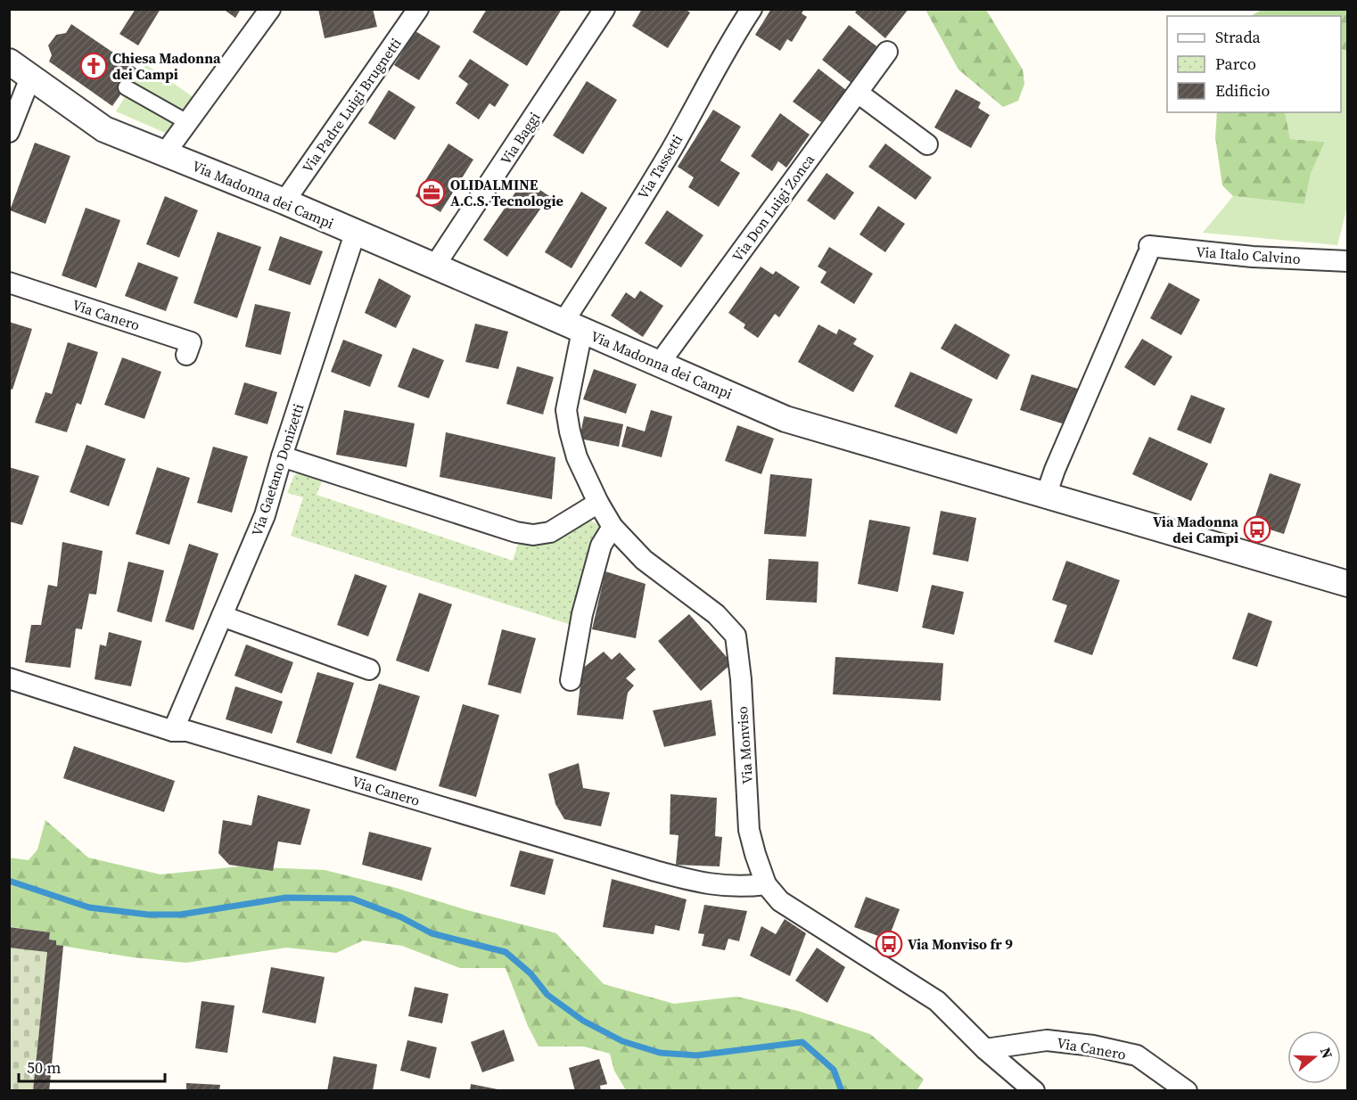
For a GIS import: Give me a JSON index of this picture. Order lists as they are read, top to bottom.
{
  "streets": {
    "street": [
      "Via Padre Luigi Brugnetti",
      "Via Baggi",
      "Via Tassetti",
      "Via Madonna dei Campi",
      "Via Don Luigi Zonca",
      "Via Italo Calvino",
      "Via Canero",
      "Via Gaetano Donizetti",
      "Via Monviso"
    ]
  },
  "crossings": [
    ["Via Padre Luigi Brugnetti", "Via Madonna dei Campi"],
    ["Via Baggi", "Via Madonna dei Campi"],
    ["Via Tassetti", "Via Madonna dei Campi"],
    ["Via Tassetti", "Via Monviso"],
    ["Via Madonna dei Campi", "Via Don Luigi Zonca"],
    ["Via Madonna dei Campi", "Via Italo Calvino"],
    ["Via Madonna dei Campi", "Via Gaetano Donizetti"],
    ["Via Madonna dei Campi", "Via Monviso"],
    ["Via Canero", "Via Gaetano Donizetti"],
    ["Via Canero", "Via Monviso"]
  ],
  "places": {
    "church": ["Chiesa Madonna dei Campi"],
    "office": ["OLIDALMINE A.C.S. Tecnologie"],
    "bus stop": ["Via Madonna dei Campi", "Via Monviso fr 9"]
  },
  "legend": ["Strada", "Parco", "Edificio"],
  "scale_bar": "50 m",
  "north": "right"
}
